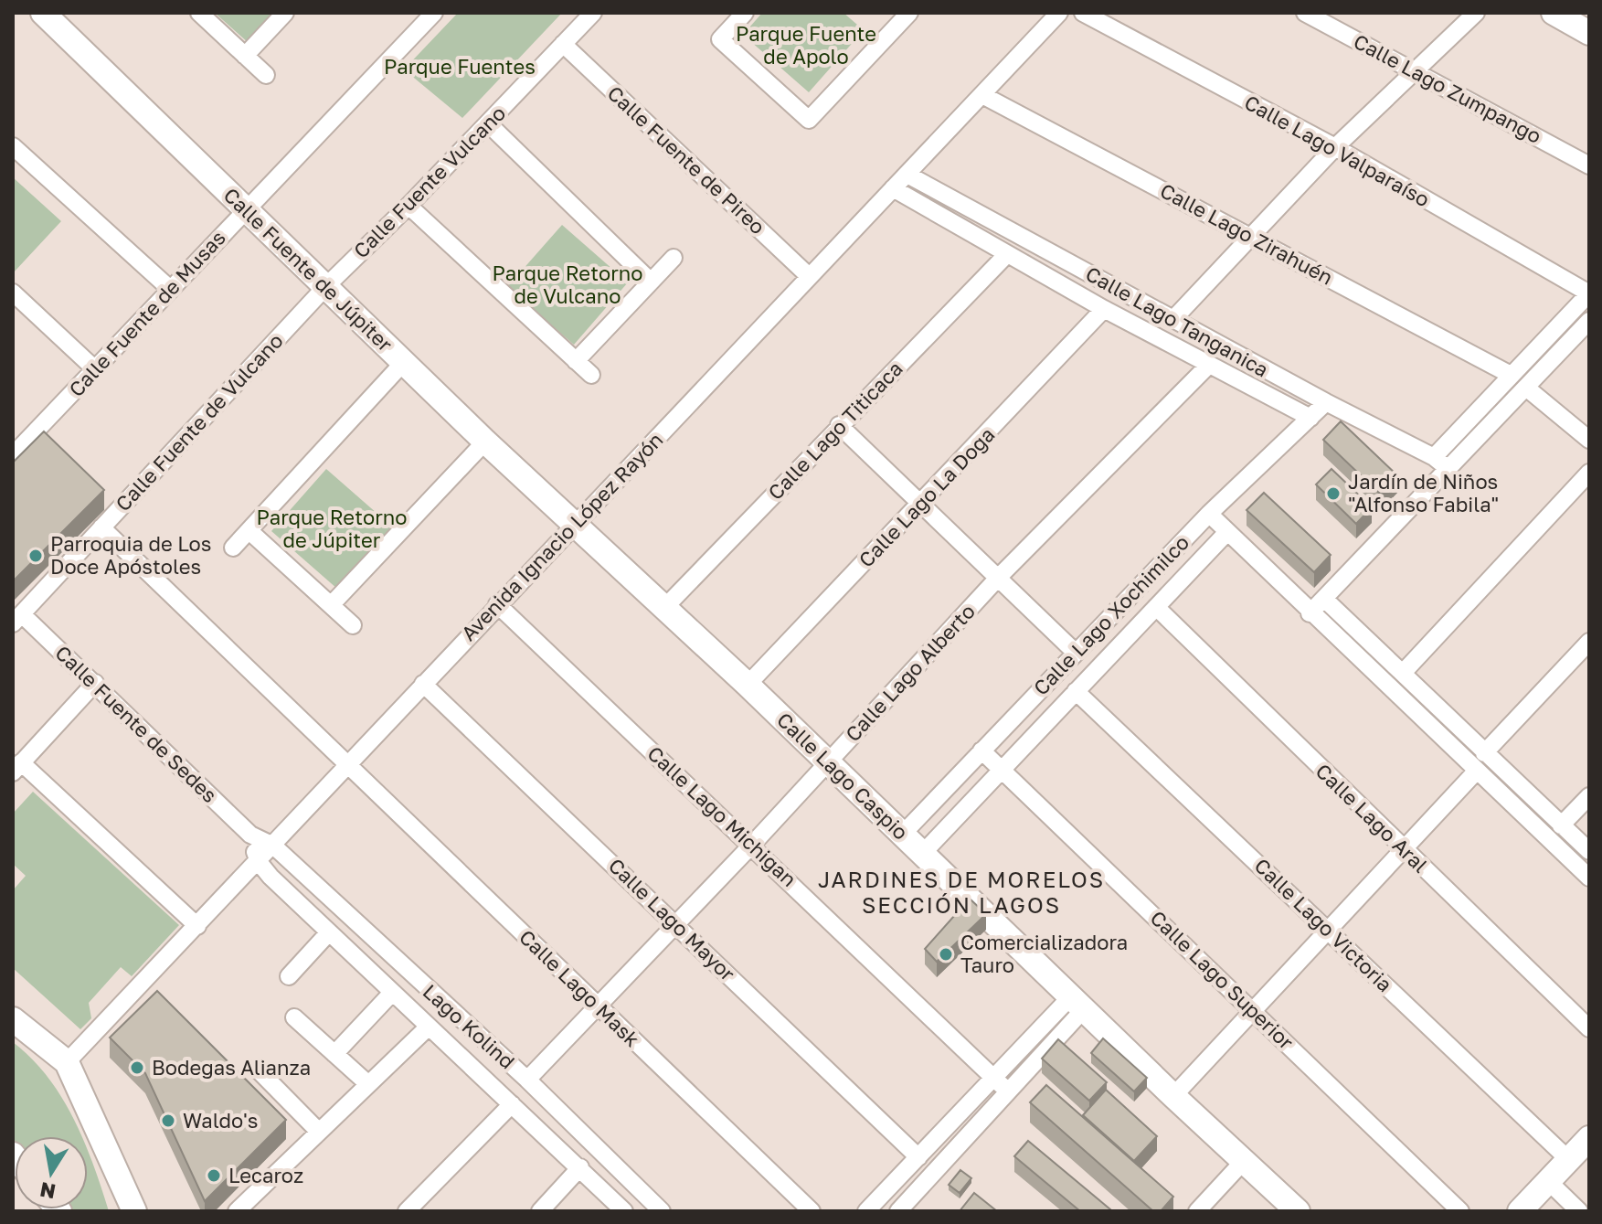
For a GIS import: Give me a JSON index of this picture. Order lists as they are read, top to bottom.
{
  "streets": {
    "street": [
      "Calle Lago Zumpango",
      "Calle Lago Valparaíso",
      "Calle Fuente de Pireo",
      "Calle Fuente Vulcano",
      "Calle Lago Zirahuén",
      "Calle Fuente de Júpiter",
      "Calle Fuente de Musas",
      "Calle Lago Tanganica",
      "Calle Fuente de Vulcano",
      "Calle Lago Titicaca",
      "Calle Lago La Doga",
      "Avenida Ignacio López Rayón",
      "Calle Lago Xochimilco",
      "Calle Lago Alberto",
      "Calle Fuente de Sedes",
      "Calle Lago Caspio",
      "Calle Lago Michigan",
      "Calle Lago Aral",
      "Calle Lago Mayor",
      "Calle Lago Victoria",
      "Calle Lago Superior",
      "Calle Lago Mask",
      "Lago Kolind"
    ]
  },
  "crossings": [
    ["Calle Fuente de Pireo", "Calle Fuente Vulcano"],
    ["Calle Fuente de Pireo", "Avenida Ignacio López Rayón"],
    ["Calle Fuente Vulcano", "Calle Fuente de Júpiter"],
    ["Calle Fuente Vulcano", "Calle Fuente de Vulcano"],
    ["Calle Lago Zirahuén", "Avenida Ignacio López Rayón"],
    ["Calle Fuente de Júpiter", "Calle Fuente de Musas"],
    ["Calle Fuente de Júpiter", "Calle Fuente de Vulcano"],
    ["Calle Fuente de Júpiter", "Avenida Ignacio López Rayón"],
    ["Calle Fuente de Júpiter", "Calle Lago Caspio"],
    ["Calle Lago Tanganica", "Calle Lago Titicaca"],
    ["Calle Lago Tanganica", "Calle Lago La Doga"],
    ["Calle Lago Tanganica", "Avenida Ignacio López Rayón"],
    ["Calle Lago Tanganica", "Calle Lago Xochimilco"],
    ["Calle Lago Tanganica", "Calle Lago Alberto"],
    ["Calle Fuente de Vulcano", "Calle Fuente de Sedes"],
    ["Calle Fuente de Vulcano", "Calle Lago Mask"],
    ["Calle Lago Titicaca", "Calle Lago Caspio"],
    ["Calle Lago La Doga", "Calle Lago Caspio"],
    ["Avenida Ignacio López Rayón", "Calle Fuente de Sedes"],
    ["Avenida Ignacio López Rayón", "Calle Lago Caspio"],
    ["Avenida Ignacio López Rayón", "Calle Lago Michigan"],
    ["Avenida Ignacio López Rayón", "Calle Lago Mayor"],
    ["Avenida Ignacio López Rayón", "Calle Lago Mask"],
    ["Avenida Ignacio López Rayón", "Lago Kolind"],
    ["Calle Lago Xochimilco", "Calle Lago Caspio"],
    ["Calle Lago Xochimilco", "Calle Lago Aral"],
    ["Calle Lago Xochimilco", "Calle Lago Victoria"],
    ["Calle Lago Xochimilco", "Calle Lago Superior"],
    ["Calle Lago Alberto", "Calle Lago Caspio"],
    ["Calle Lago Alberto", "Calle Lago Michigan"],
    ["Calle Lago Alberto", "Calle Lago Mayor"],
    ["Calle Lago Alberto", "Calle Lago Mask"],
    ["Calle Lago Alberto", "Lago Kolind"],
    ["Calle Fuente de Sedes", "Lago Kolind"]
  ],
  "districts": ["JARDINES DE MORELOS SECCIÓN LAGOS"],
  "parks": [
    "Parque Fuente de Apolo",
    "Parque Fuentes",
    "Parque Retorno de Vulcano",
    "Parque Retorno de Júpiter"
  ],
  "places": [
    "Jardín de Niños \"Alfonso Fabila\"",
    "Parroquia de Los Doce Apóstoles",
    "Comercializadora Tauro",
    "Bodegas Alianza",
    "Waldo's",
    "Lecaroz"
  ],
  "north": "bottom"
}
